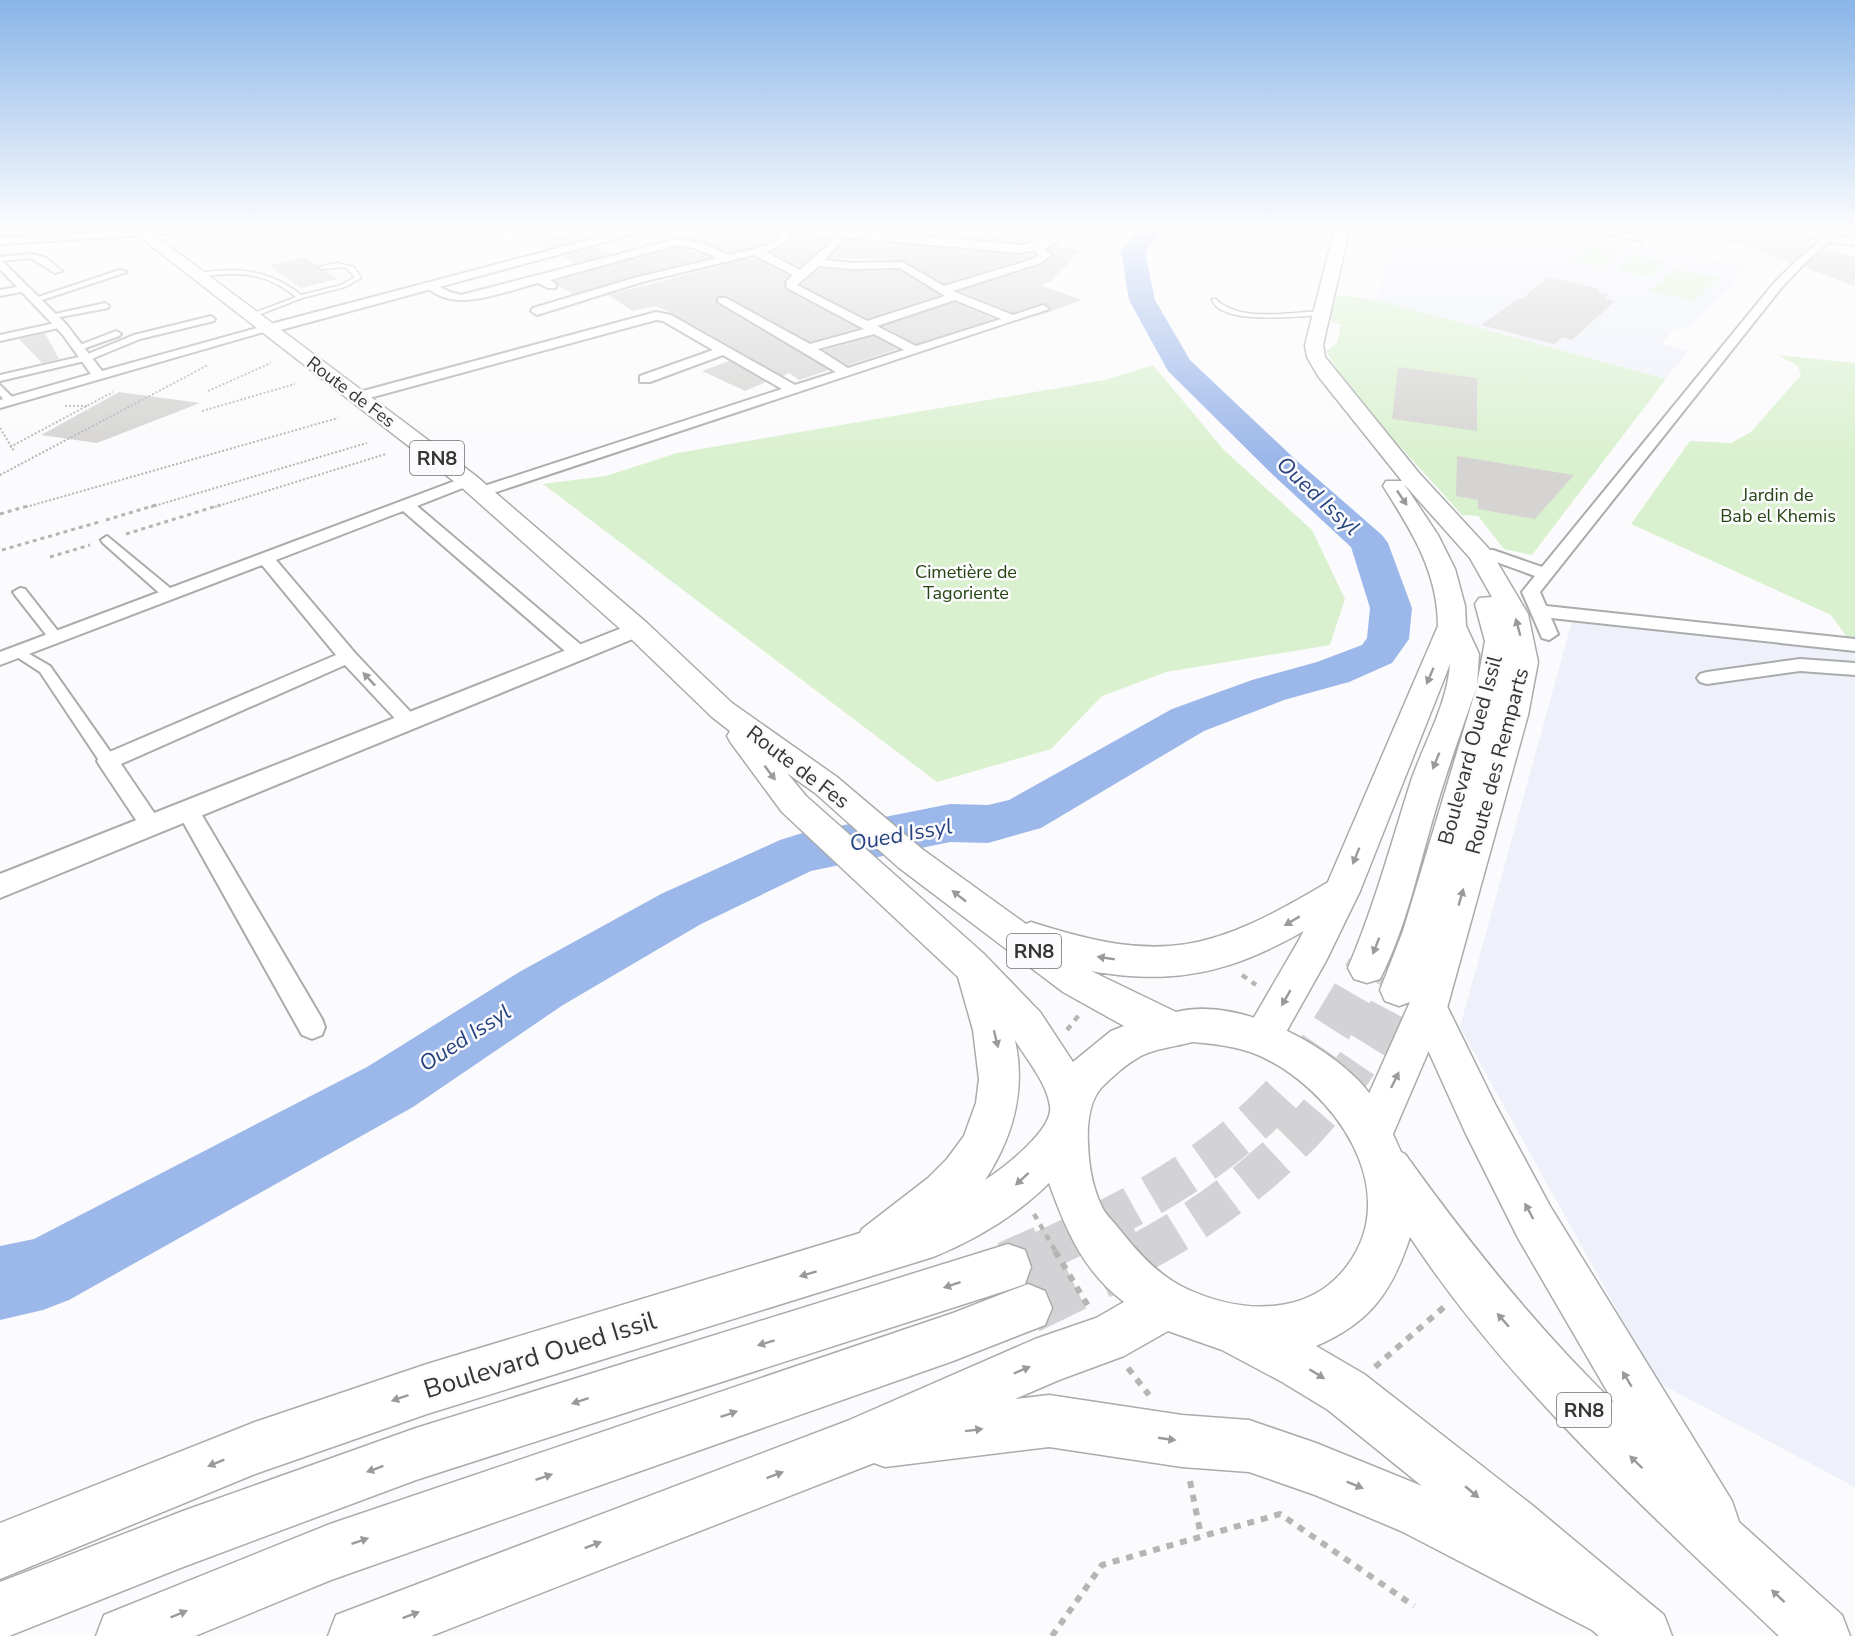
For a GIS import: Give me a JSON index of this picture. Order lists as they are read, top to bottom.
{
  "streets": {
    "main road": [
      "Route de Fes",
      "RN8",
      "Boulevard Oued Issil",
      "Route des Remparts"
    ]
  },
  "crossings": [
    ["Route de Fes", "RN8"],
    ["Route de Fes", "Boulevard Oued Issil"],
    ["RN8", "Boulevard Oued Issil"],
    ["RN8", "Route des Remparts"],
    ["Boulevard Oued Issil", "Route des Remparts"]
  ],
  "water": ["Oued Issyl"],
  "parks": ["Jardin de Bab el Khemis", "Cimetière de Tagoriente"]
}
